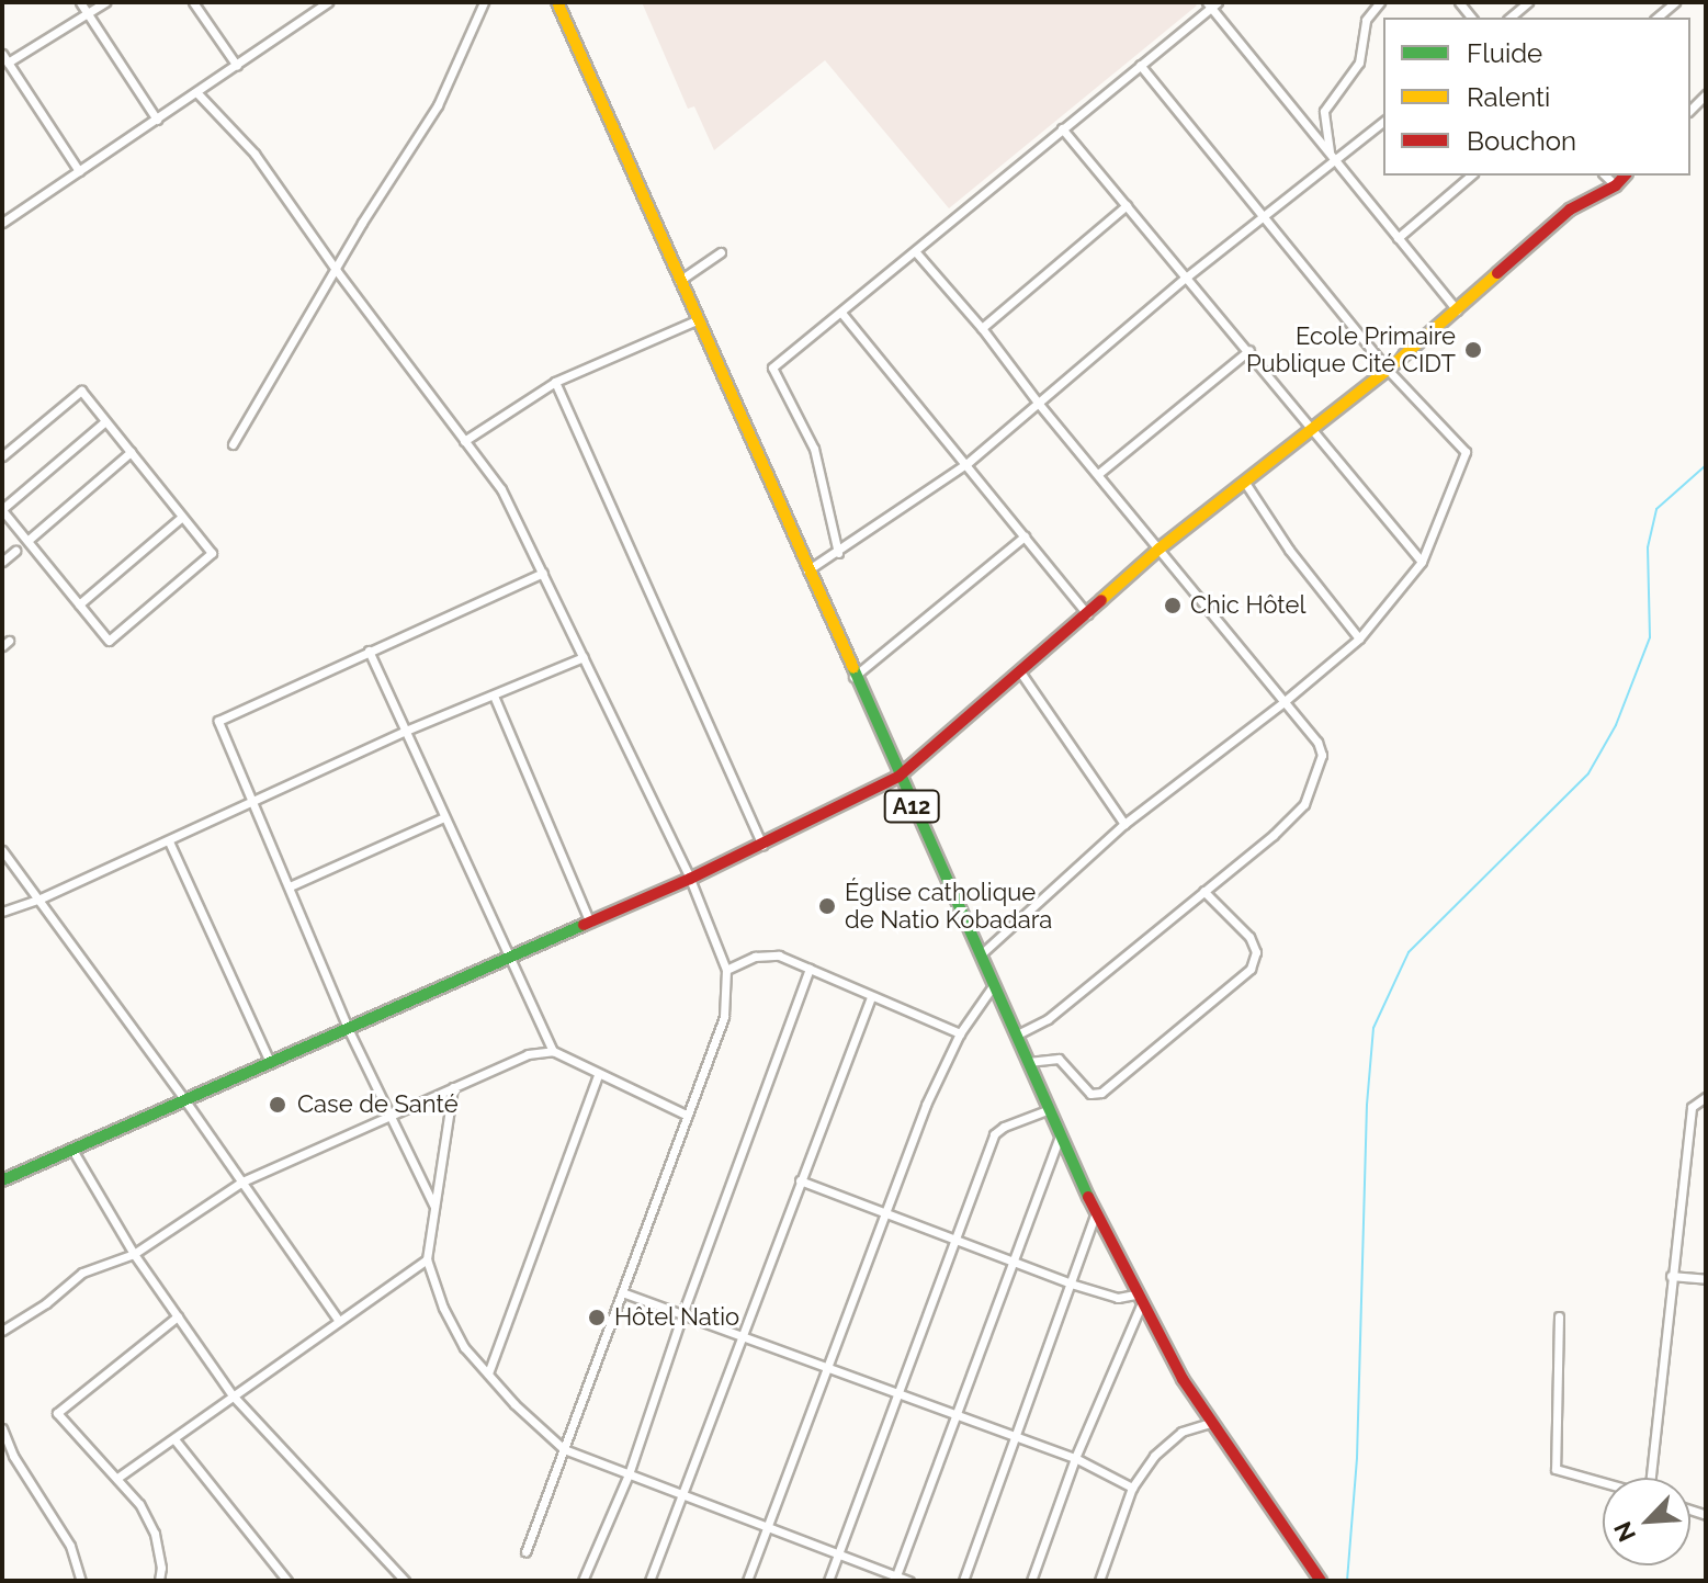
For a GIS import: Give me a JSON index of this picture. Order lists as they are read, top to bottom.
{
  "streets": {
    "street": ["A12"]
  },
  "places": [
    "Ecole Primaire Publique Cité CIDT",
    "Chic Hôtel",
    "Église catholique de Natio Kobadara",
    "Case de Santé",
    "Hôtel Natio"
  ],
  "legend": ["Fluide", "Ralenti", "Bouchon"],
  "north": "bottom left"
}
